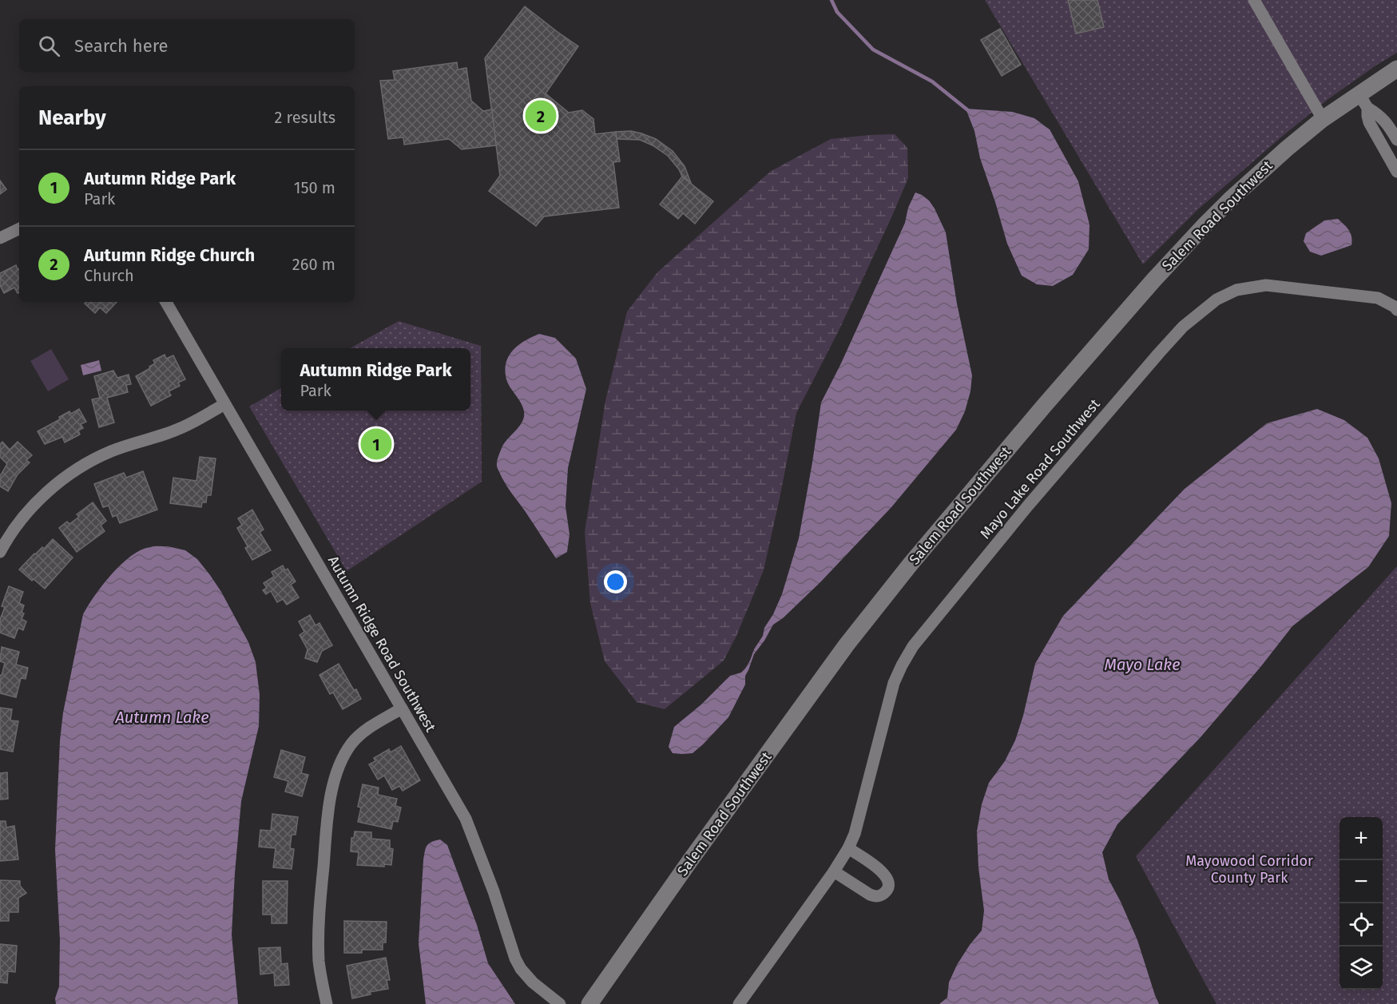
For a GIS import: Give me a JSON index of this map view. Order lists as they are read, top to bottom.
{
  "streets": {
    "main road": ["Salem Road Southwest"],
    "street": ["Mayo Lake Road Southwest", "Autumn Ridge Road Southwest"]
  },
  "water": ["Mayo Lake", "Autumn Lake"],
  "parks": ["Mayowood Corridor County Park"],
  "page": {
    "search": "Search here",
    "heading": ["Nearby", "2 results"],
    "pins": ["2", "1"],
    "list": [
      {
        "mark": "1",
        "name": "Autumn Ridge Park",
        "note": "Park",
        "value": "150 m"
      },
      {
        "mark": "2",
        "name": "Autumn Ridge Church",
        "note": "Church",
        "value": "260 m"
      }
    ],
    "popup": ["Autumn Ridge Park", "Park"],
    "map_buttons": ["+", "−"]
  }
}
